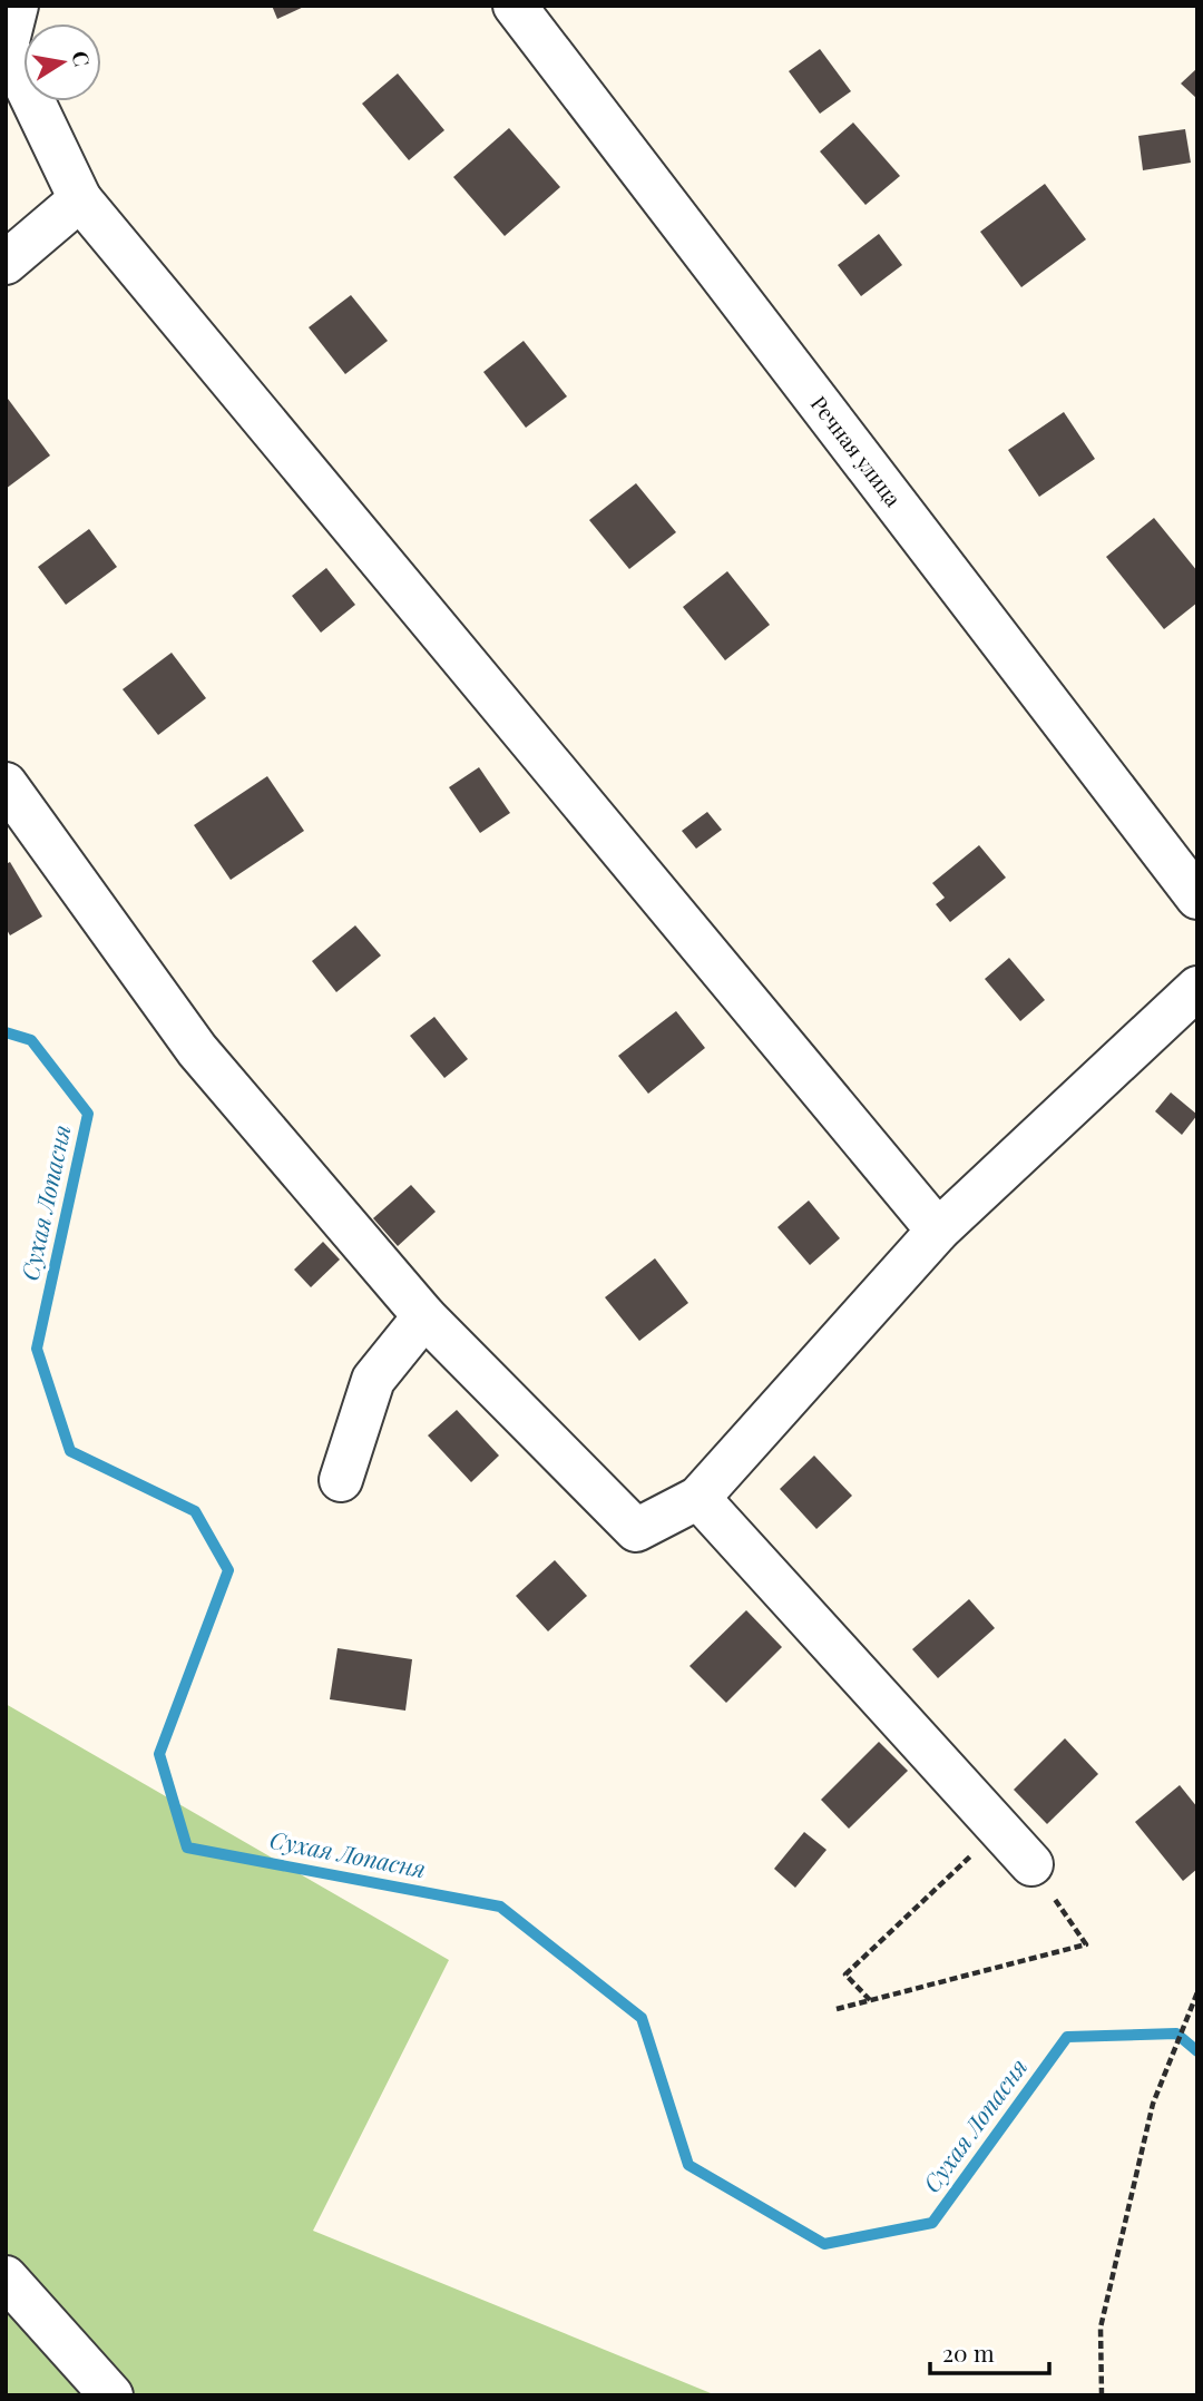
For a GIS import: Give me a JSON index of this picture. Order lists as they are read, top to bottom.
{
  "streets": {
    "street": ["Речная улица"]
  },
  "water": ["Сухая Лопасня"],
  "scale_bar": "20 m",
  "north": "right"
}
